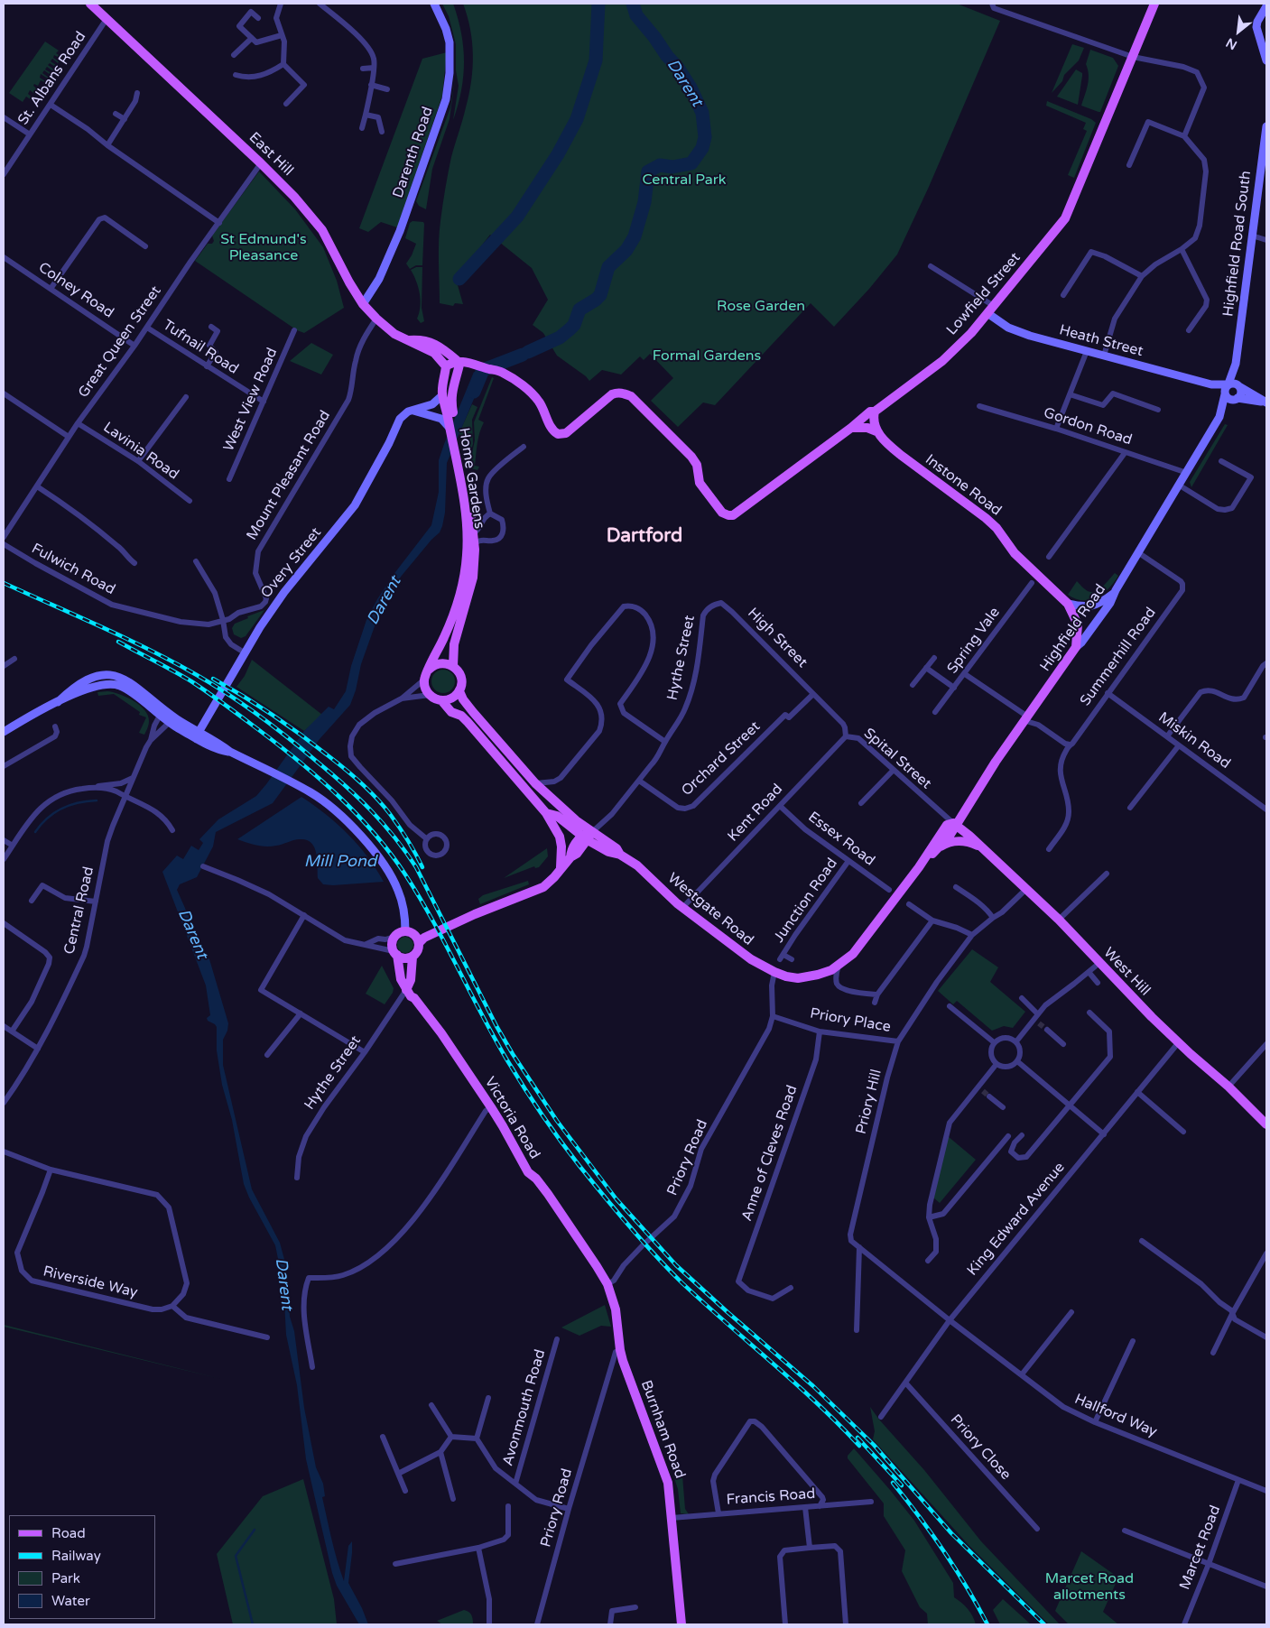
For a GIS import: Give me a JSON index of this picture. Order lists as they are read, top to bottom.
{
  "streets": {
    "main road": [
      "East Hill",
      "Lowfield Street",
      "Home Gardens",
      "Instone Road",
      "Highfield Road",
      "Hythe Street",
      "Westgate Road",
      "West Hill",
      "Victoria Road",
      "Burnham Road"
    ],
    "street": [
      "St. Albans Road",
      "Darenth Road",
      "Highfield Road South",
      "Colney Road",
      "Heath Street",
      "Great Queen Street",
      "Tufnail Road",
      "West View Road",
      "Gordon Road",
      "Lavinia Road",
      "Mount Pleasant Road",
      "Overy Street",
      "Fulwich Road",
      "High Street",
      "Spring Vale",
      "Summerhill Road",
      "Miskin Road",
      "Orchard Street",
      "Spital Street",
      "Kent Road",
      "Essex Road",
      "Junction Road",
      "Central Road",
      "Priory Place",
      "Priory Hill",
      "Anne of Cleves Road",
      "Priory Road",
      "King Edward Avenue",
      "Riverside Way",
      "Avonmouth Road",
      "Hallford Way",
      "Priory Close",
      "Francis Road",
      "Marcet Road"
    ]
  },
  "crossings": [
    ["St. Albans Road", "East Hill"],
    ["Darenth Road", "East Hill"],
    ["East Hill", "Lowfield Street"],
    ["East Hill", "Great Queen Street"],
    ["East Hill", "Mount Pleasant Road"],
    ["East Hill", "Home Gardens"],
    ["Highfield Road South", "Heath Street"],
    ["Highfield Road South", "Highfield Road"],
    ["Colney Road", "Great Queen Street"],
    ["Lowfield Street", "Heath Street"],
    ["Lowfield Street", "Home Gardens"],
    ["Heath Street", "Highfield Road"],
    ["Great Queen Street", "Tufnail Road"],
    ["Great Queen Street", "Lavinia Road"],
    ["Tufnail Road", "West View Road"],
    ["Gordon Road", "Highfield Road"],
    ["Mount Pleasant Road", "Fulwich Road"],
    ["Home Gardens", "Overy Street"],
    ["Instone Road", "Highfield Road"],
    ["Highfield Road", "Summerhill Road"],
    ["Highfield Road", "Spital Street"],
    ["Highfield Road", "Westgate Road"],
    ["Highfield Road", "West Hill"],
    ["High Street", "Hythe Street"],
    ["High Street", "Orchard Street"],
    ["High Street", "Spital Street"],
    ["Summerhill Road", "Miskin Road"],
    ["Hythe Street", "Orchard Street"],
    ["Hythe Street", "Westgate Road"],
    ["Hythe Street", "Victoria Road"],
    ["Orchard Street", "Spital Street"],
    ["Spital Street", "Kent Road"],
    ["Kent Road", "Essex Road"],
    ["Kent Road", "Westgate Road"],
    ["Essex Road", "Junction Road"],
    ["Westgate Road", "Priory Road"],
    ["West Hill", "Priory Hill"],
    ["West Hill", "King Edward Avenue"],
    ["Priory Place", "Priory Hill"],
    ["Priory Place", "Anne of Cleves Road"],
    ["Priory Place", "Priory Road"],
    ["Priory Hill", "King Edward Avenue"],
    ["Priory Hill", "Hallford Way"],
    ["Victoria Road", "Priory Road"],
    ["Victoria Road", "Burnham Road"],
    ["Priory Road", "Burnham Road"],
    ["King Edward Avenue", "Hallford Way"],
    ["King Edward Avenue", "Priory Close"],
    ["Hallford Way", "Marcet Road"],
    ["Burnham Road", "Francis Road"]
  ],
  "districts": ["Dartford"],
  "water": ["Darent", "Mill Pond"],
  "parks": [
    "Central Park",
    "St Edmund's Pleasance",
    "Rose Garden",
    "Formal Gardens",
    "Marcet Road allotments"
  ],
  "legend": [
    "Road",
    "Railway",
    "Park",
    "Water"
  ],
  "north": "bottom left"
}
